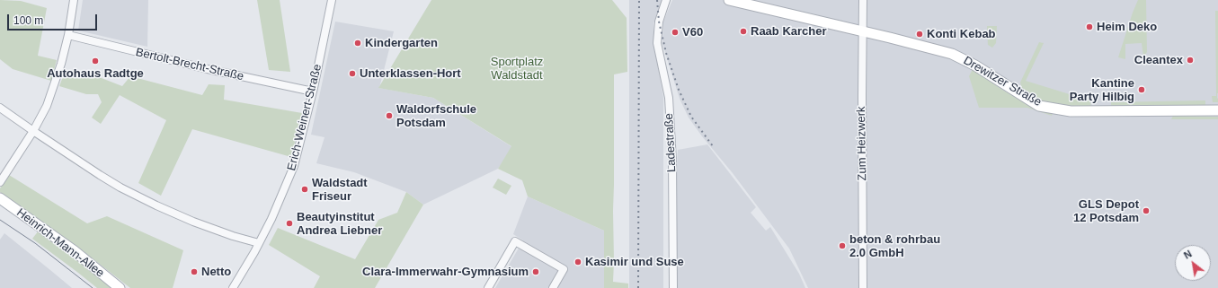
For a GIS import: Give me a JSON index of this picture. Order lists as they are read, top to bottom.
{
  "streets": {
    "street": [
      "Bertolt-Brecht-Straße",
      "Drewitzer Straße",
      "Erich-Weinert-Straße",
      "Ladestraße",
      "Zum Heizwerk",
      "Heinrich-Mann-Allee"
    ]
  },
  "crossings": [
    ["Bertolt-Brecht-Straße", "Erich-Weinert-Straße"],
    ["Drewitzer Straße", "Zum Heizwerk"]
  ],
  "parks": ["Sportplatz Waldstadt"],
  "places": [
    "Heim Deko",
    "Raab Karcher",
    "V60",
    "Konti Kebab",
    "Kindergarten",
    "Cleantex",
    "Autohaus Radtge",
    "Unterklassen-Hort",
    "Kantine Party Hilbig",
    "Waldorfschule Potsdam",
    "Waldstadt Friseur",
    "GLS Depot 12 Potsdam",
    "Beautyinstitut Andrea Liebner",
    "beton & rohrbau 2.0 GmbH",
    "Kasimir und Suse",
    "Netto",
    "Clara-Immerwahr-Gymnasium"
  ],
  "scale_bar": "100 m",
  "north": "top left"
}
